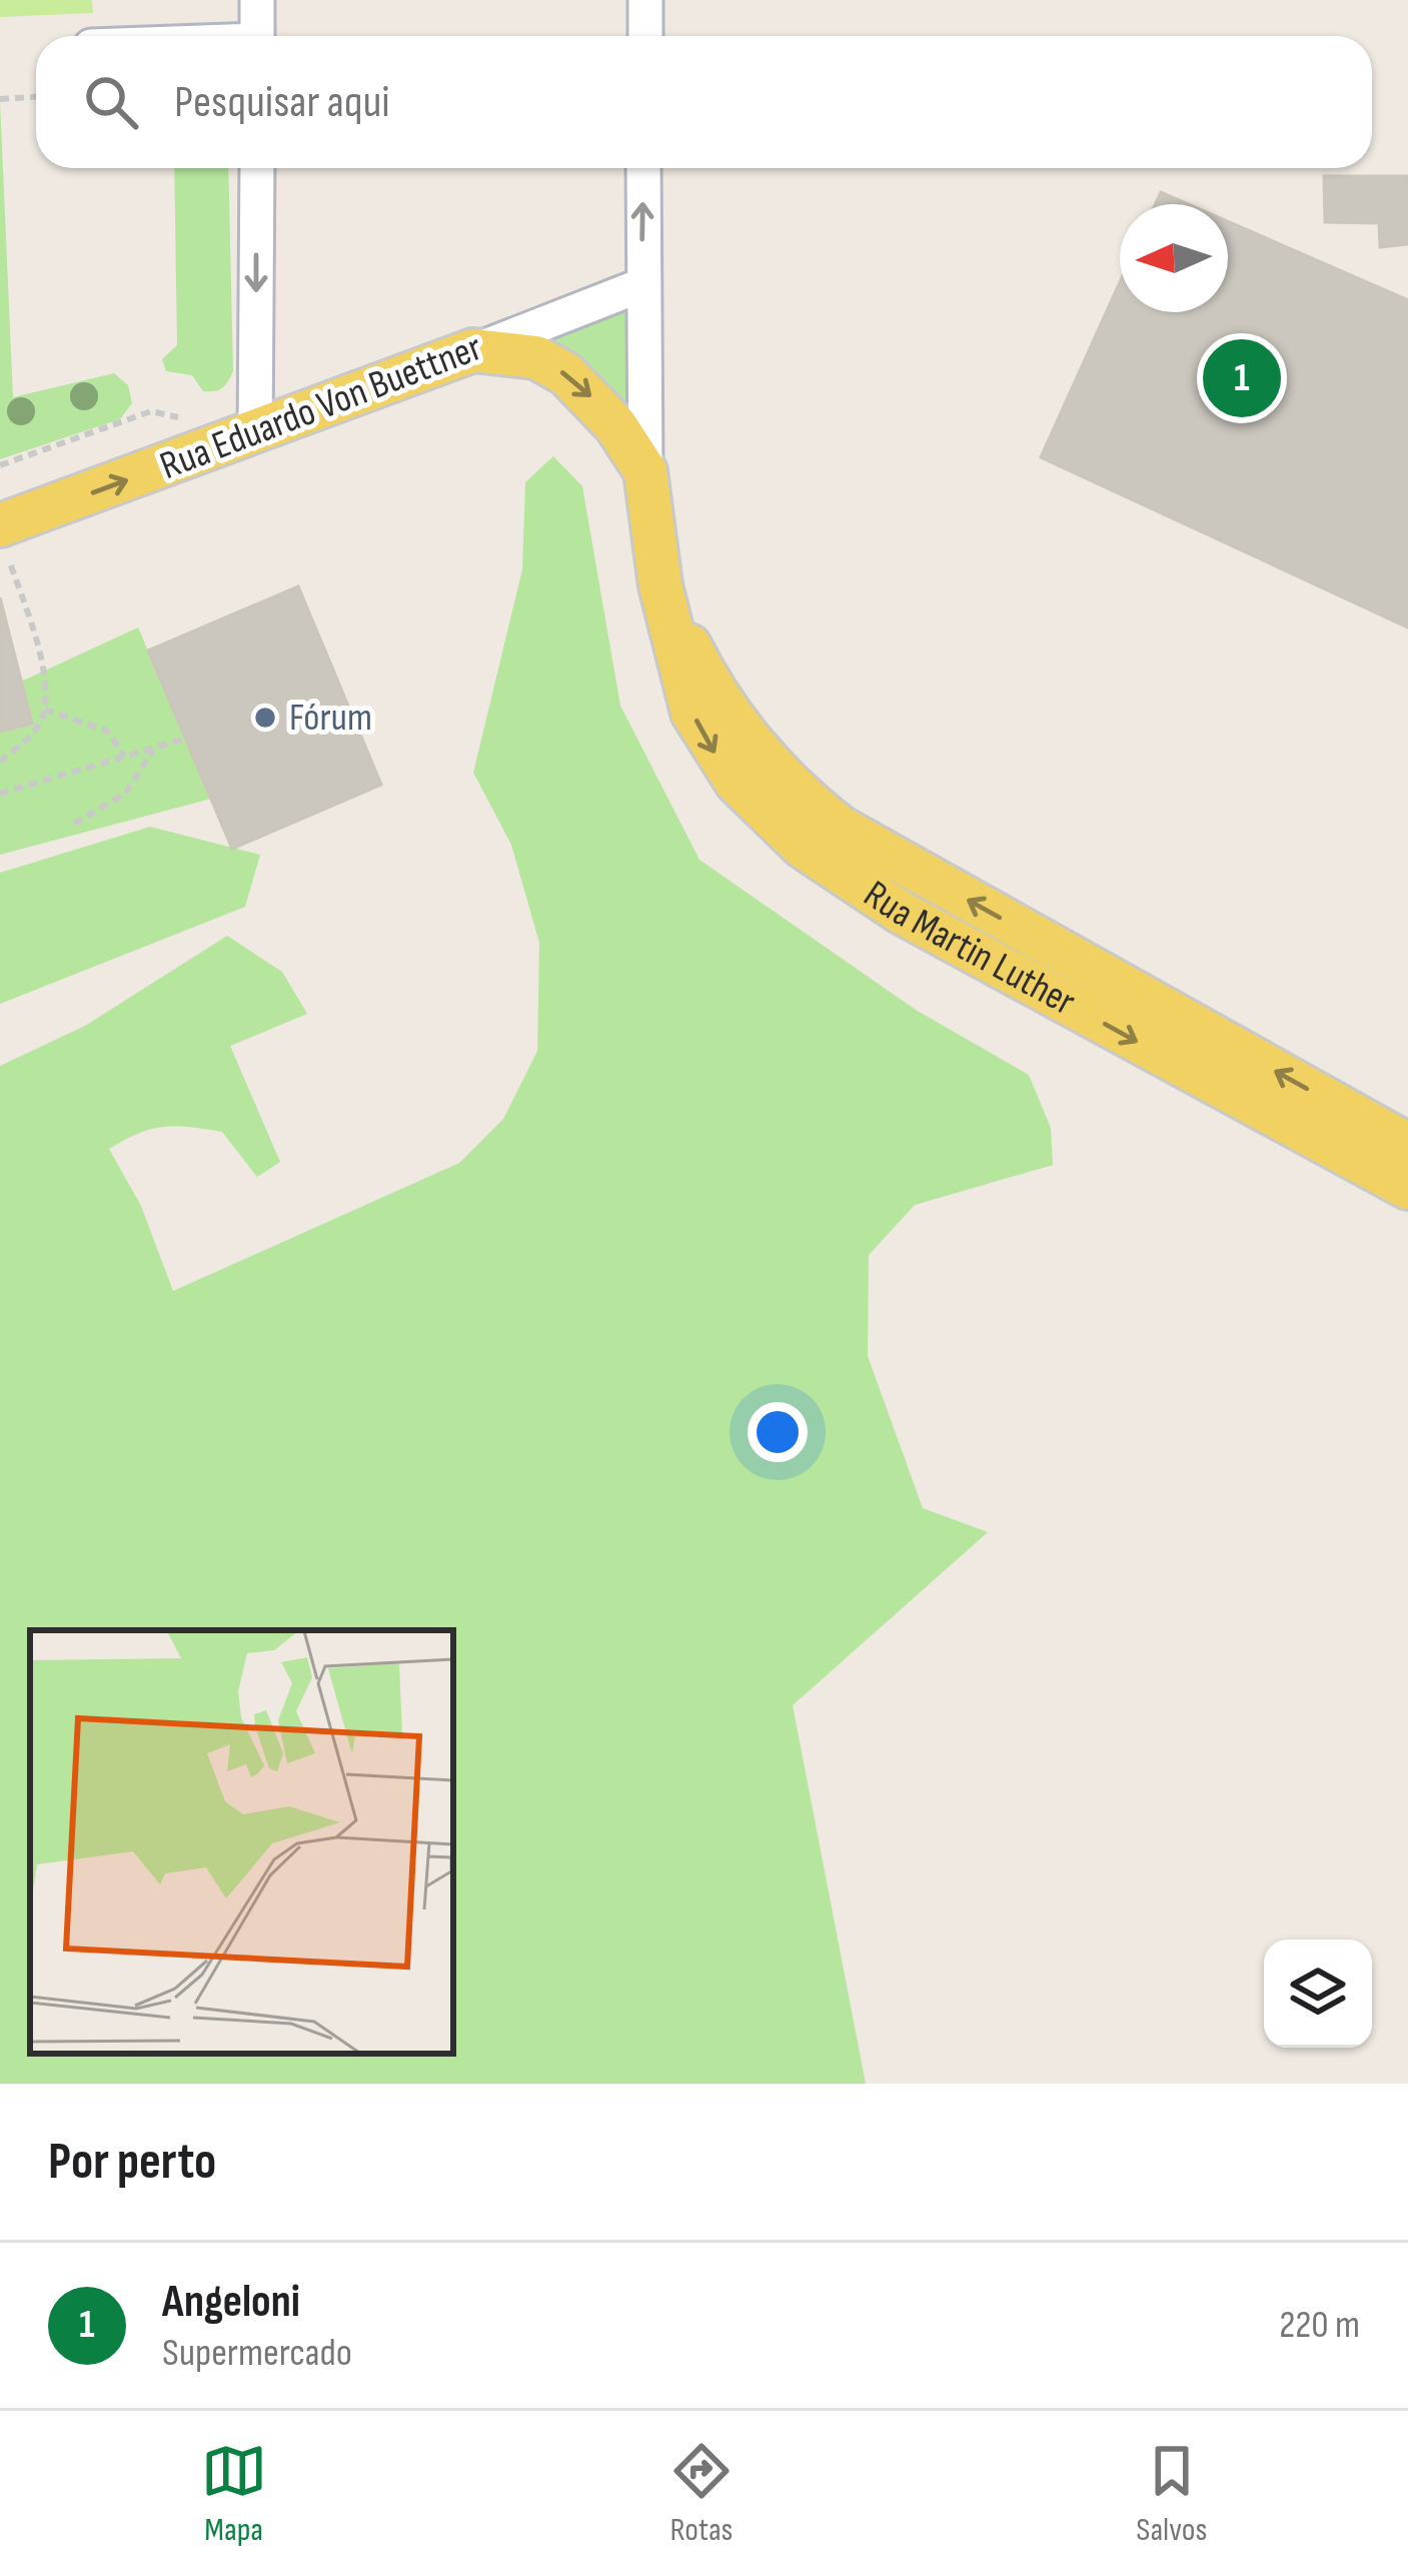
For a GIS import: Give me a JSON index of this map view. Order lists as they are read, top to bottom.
{
  "streets": {
    "main road": ["Rua Eduardo Von Buettner", "Rua Martin Luther"]
  },
  "crossings": [
    ["Rua Eduardo Von Buettner", "Rua Martin Luther"]
  ],
  "one_way": ["Rua Eduardo Von Buettner"],
  "places": ["Fórum"],
  "north": "left",
  "page": {
    "search": "Pesquisar aqui",
    "pins": "1",
    "heading": "Por perto",
    "list": [
      {
        "mark": "1",
        "name": "Angeloni",
        "note": "Supermercado",
        "value": "220 m"
      }
    ],
    "nav": ["Mapa", "Rotas", "Salvos"]
  }
}
